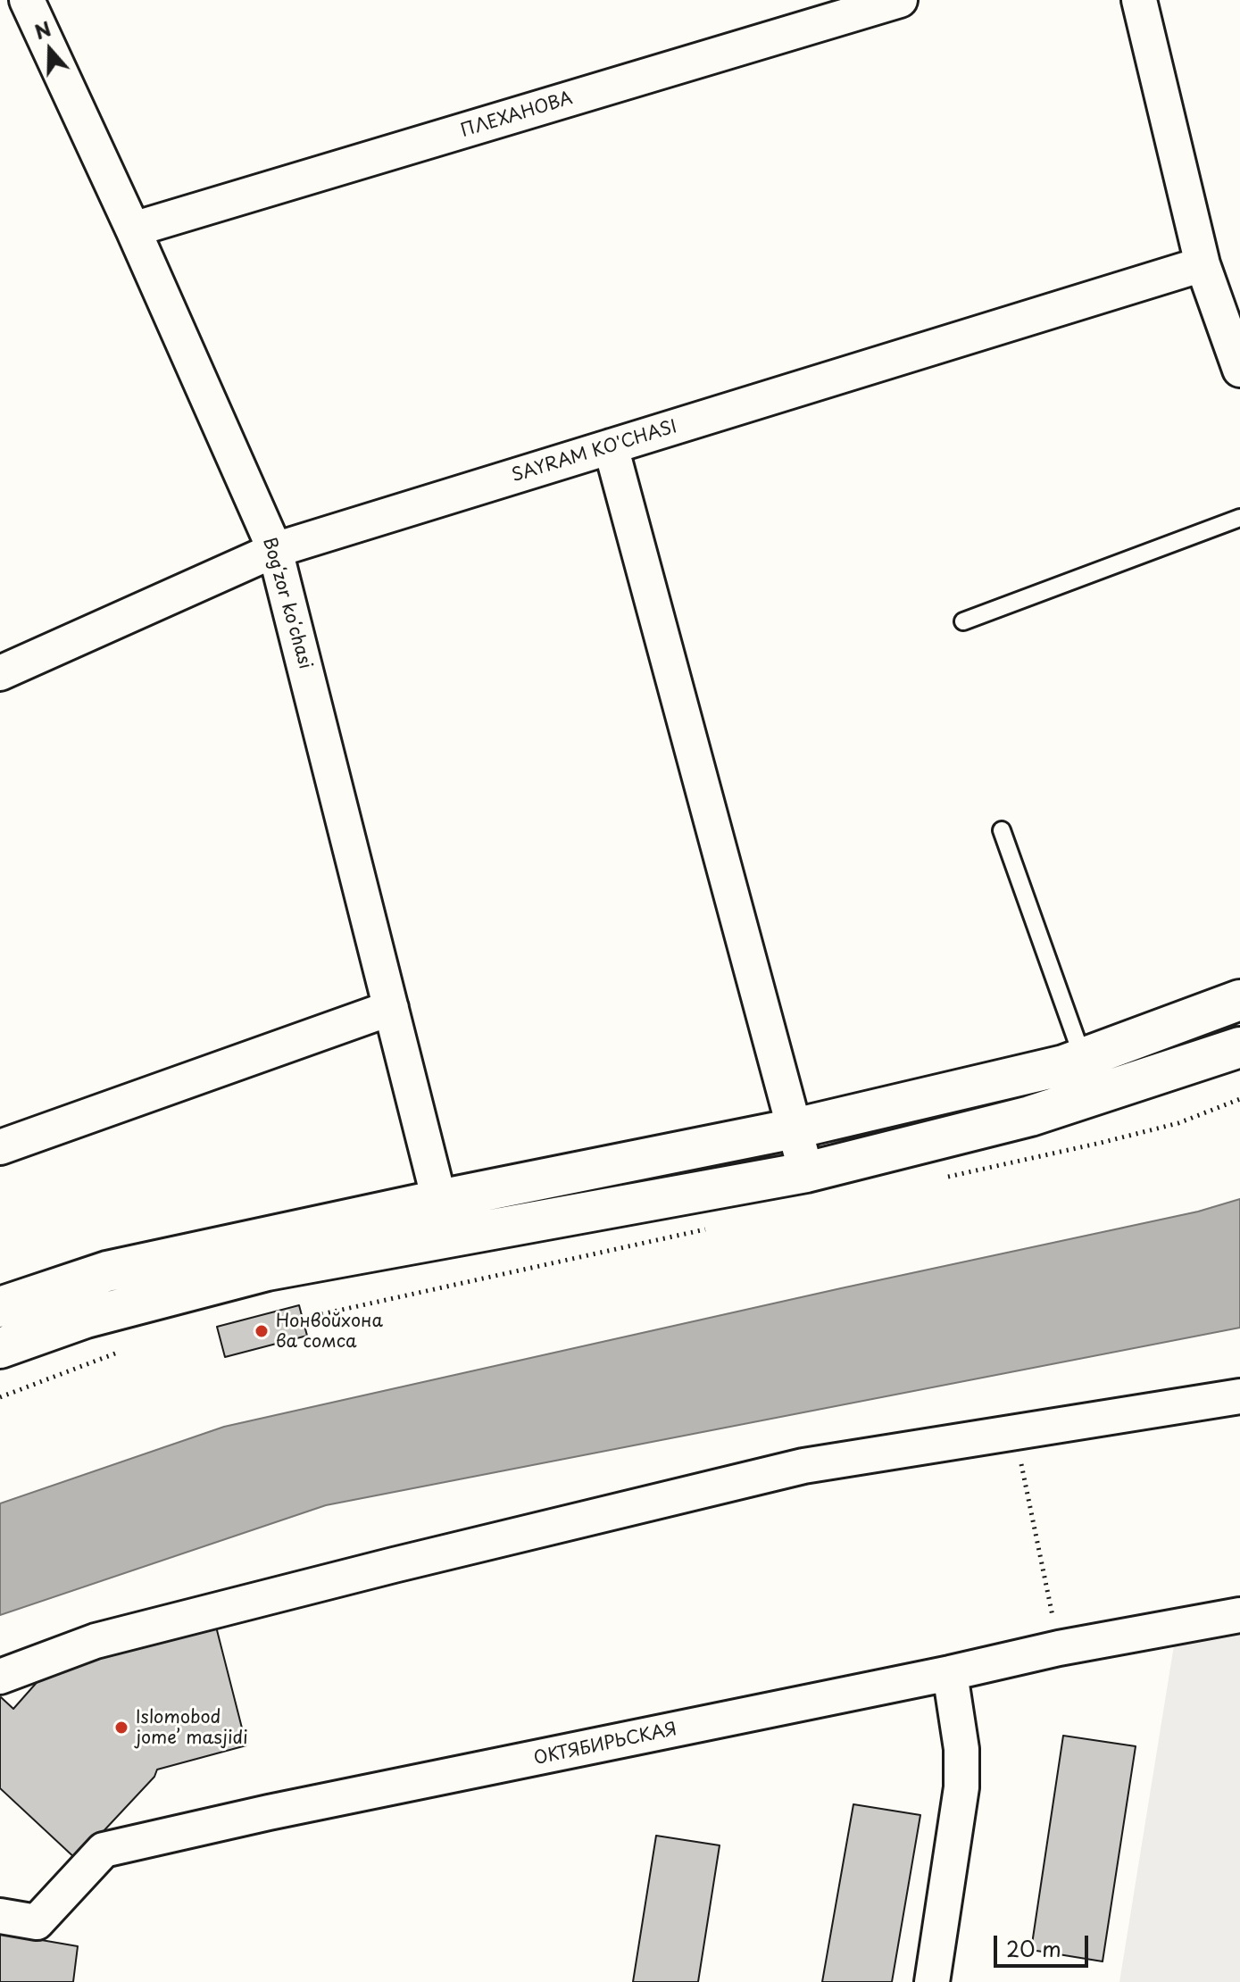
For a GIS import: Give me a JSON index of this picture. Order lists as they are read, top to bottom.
{
  "streets": {
    "street": [
      "ПЛЕХАНОВА",
      "SAYRAM KO'CHASI",
      "Bogʻzor koʻchasi",
      "ОКТЯБИРЬСКАЯ"
    ]
  },
  "crossings": [
    ["ПЛЕХАНОВА", "Bogʻzor koʻchasi"],
    ["SAYRAM KO'CHASI", "Bogʻzor koʻchasi"]
  ],
  "places": ["Нонвойхона ва сомса", "Islomobod jome’ masjidi"],
  "scale_bar": "20 m",
  "north": "top"
}
